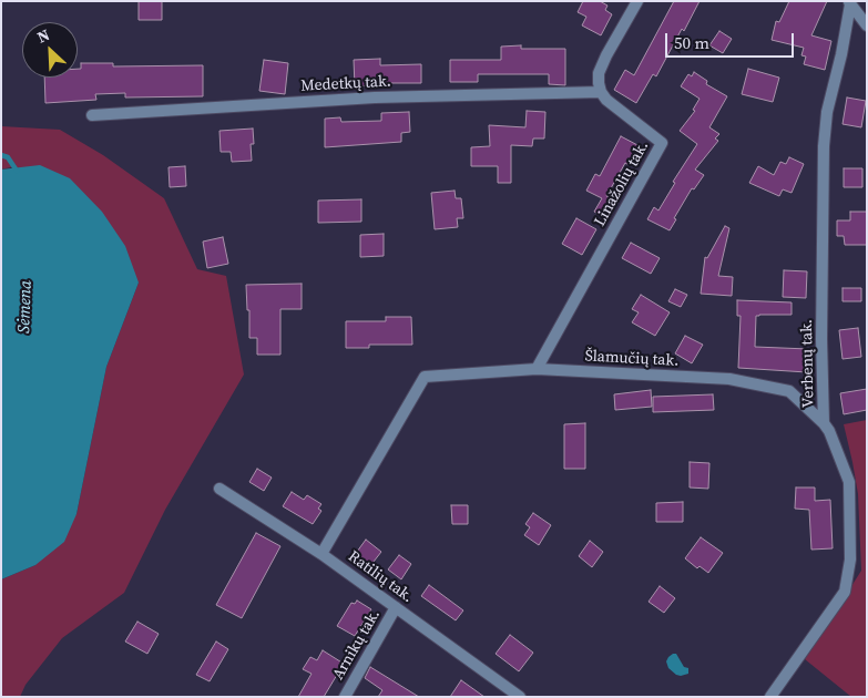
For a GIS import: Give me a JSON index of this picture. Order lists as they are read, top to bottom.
{
  "streets": {
    "street": [
      "Medetkų tak.",
      "Linažolių tak.",
      "Šlamučių tak.",
      "Verbenų tak.",
      "Ratilių tak.",
      "Arnikų tak."
    ]
  },
  "crossings": [
    ["Medetkų tak.", "Linažolių tak."],
    ["Linažolių tak.", "Šlamučių tak."],
    ["Šlamučių tak.", "Verbenų tak."],
    ["Šlamučių tak.", "Ratilių tak."],
    ["Ratilių tak.", "Arnikų tak."]
  ],
  "water": ["Sėmena"],
  "scale_bar": "50 m",
  "north": "top left"
}
